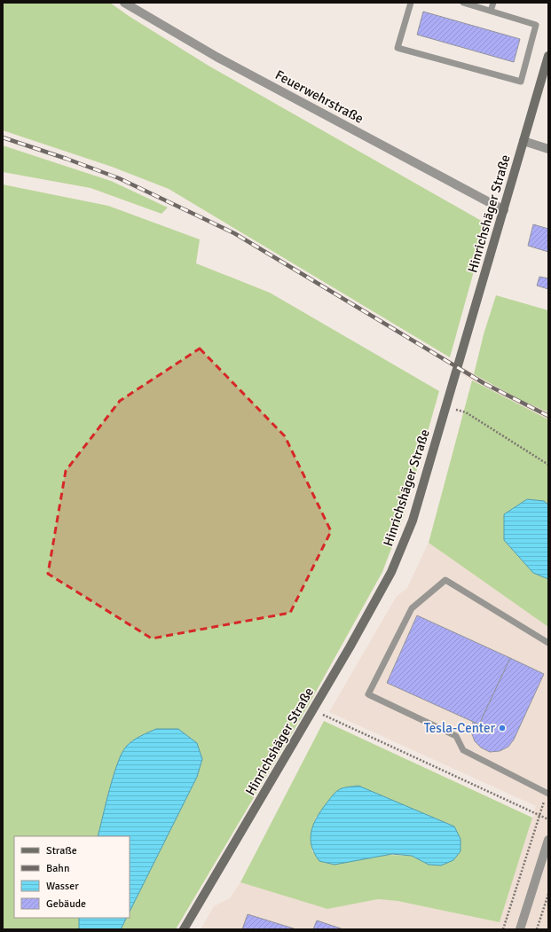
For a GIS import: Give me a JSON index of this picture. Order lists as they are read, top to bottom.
{
  "streets": {
    "main road": ["Hinrichshäger Straße"],
    "street": ["Feuerwehrstraße"]
  },
  "crossings": [
    ["Feuerwehrstraße", "Hinrichshäger Straße"]
  ],
  "places": ["Tesla-Center"],
  "legend": [
    "Straße",
    "Bahn",
    "Wasser",
    "Gebäude"
  ]
}
